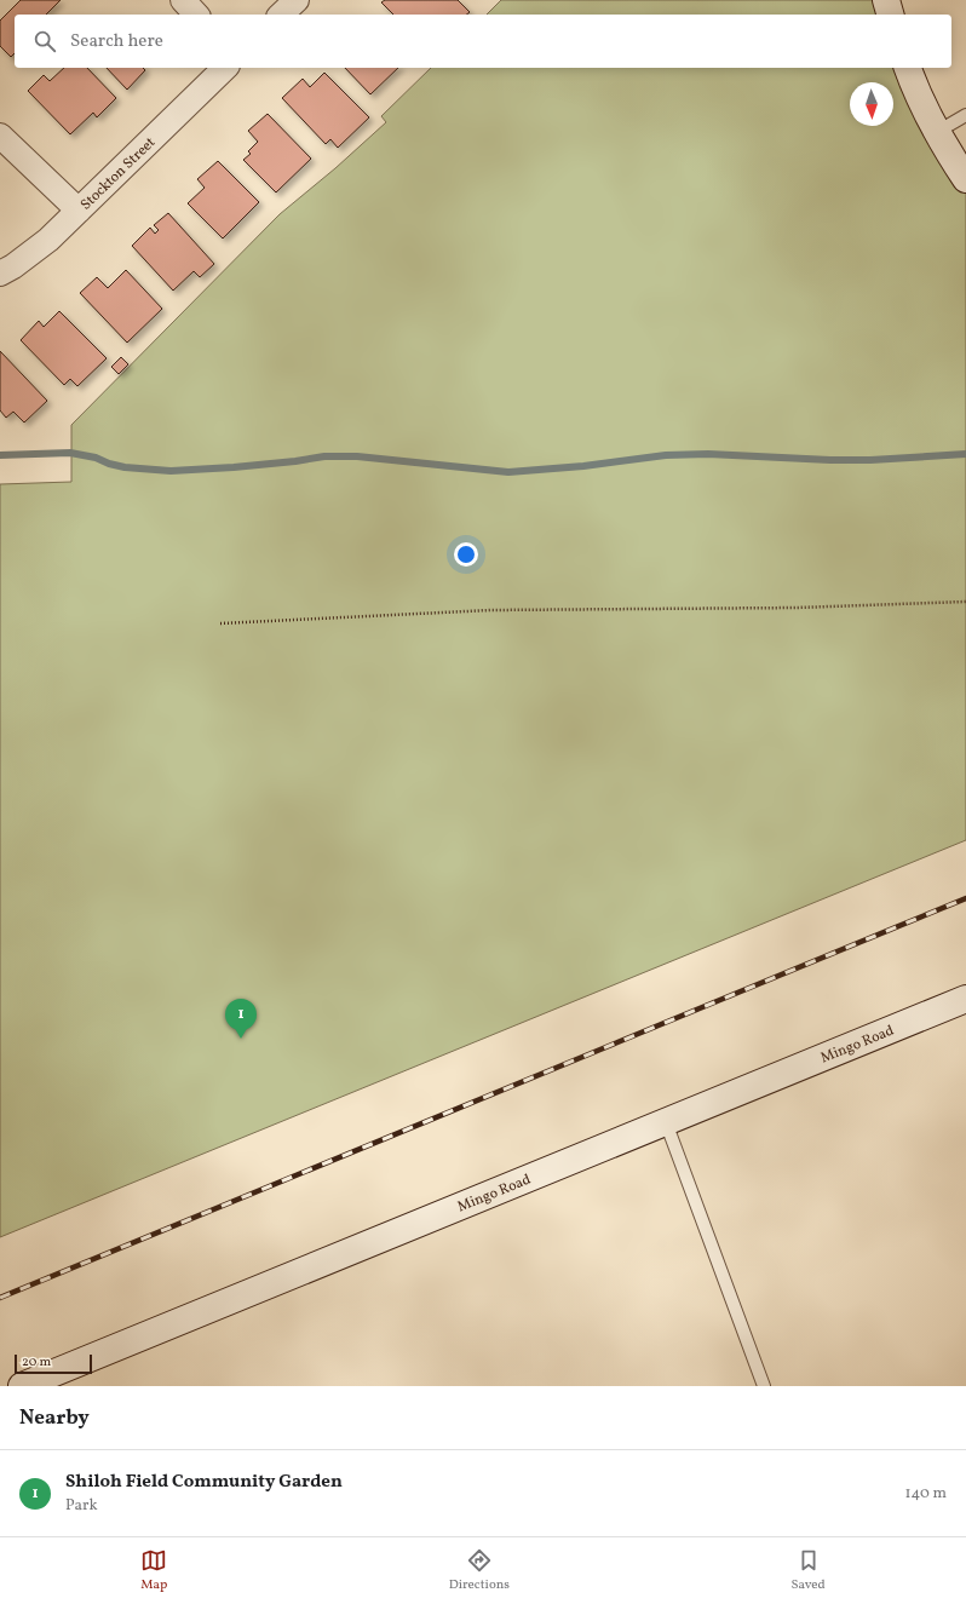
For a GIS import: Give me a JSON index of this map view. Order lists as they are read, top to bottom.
{
  "streets": {
    "street": ["Stockton Street", "Mingo Road"]
  },
  "scale_bar": "20 m",
  "north": "bottom",
  "page": {
    "search": "Search here",
    "pins": "1",
    "scale": "20 m",
    "heading": "Nearby",
    "list": [
      {
        "mark": "1",
        "name": "Shiloh Field Community Garden",
        "note": "Park",
        "value": "140 m"
      }
    ],
    "nav": ["Map", "Directions", "Saved"]
  }
}
